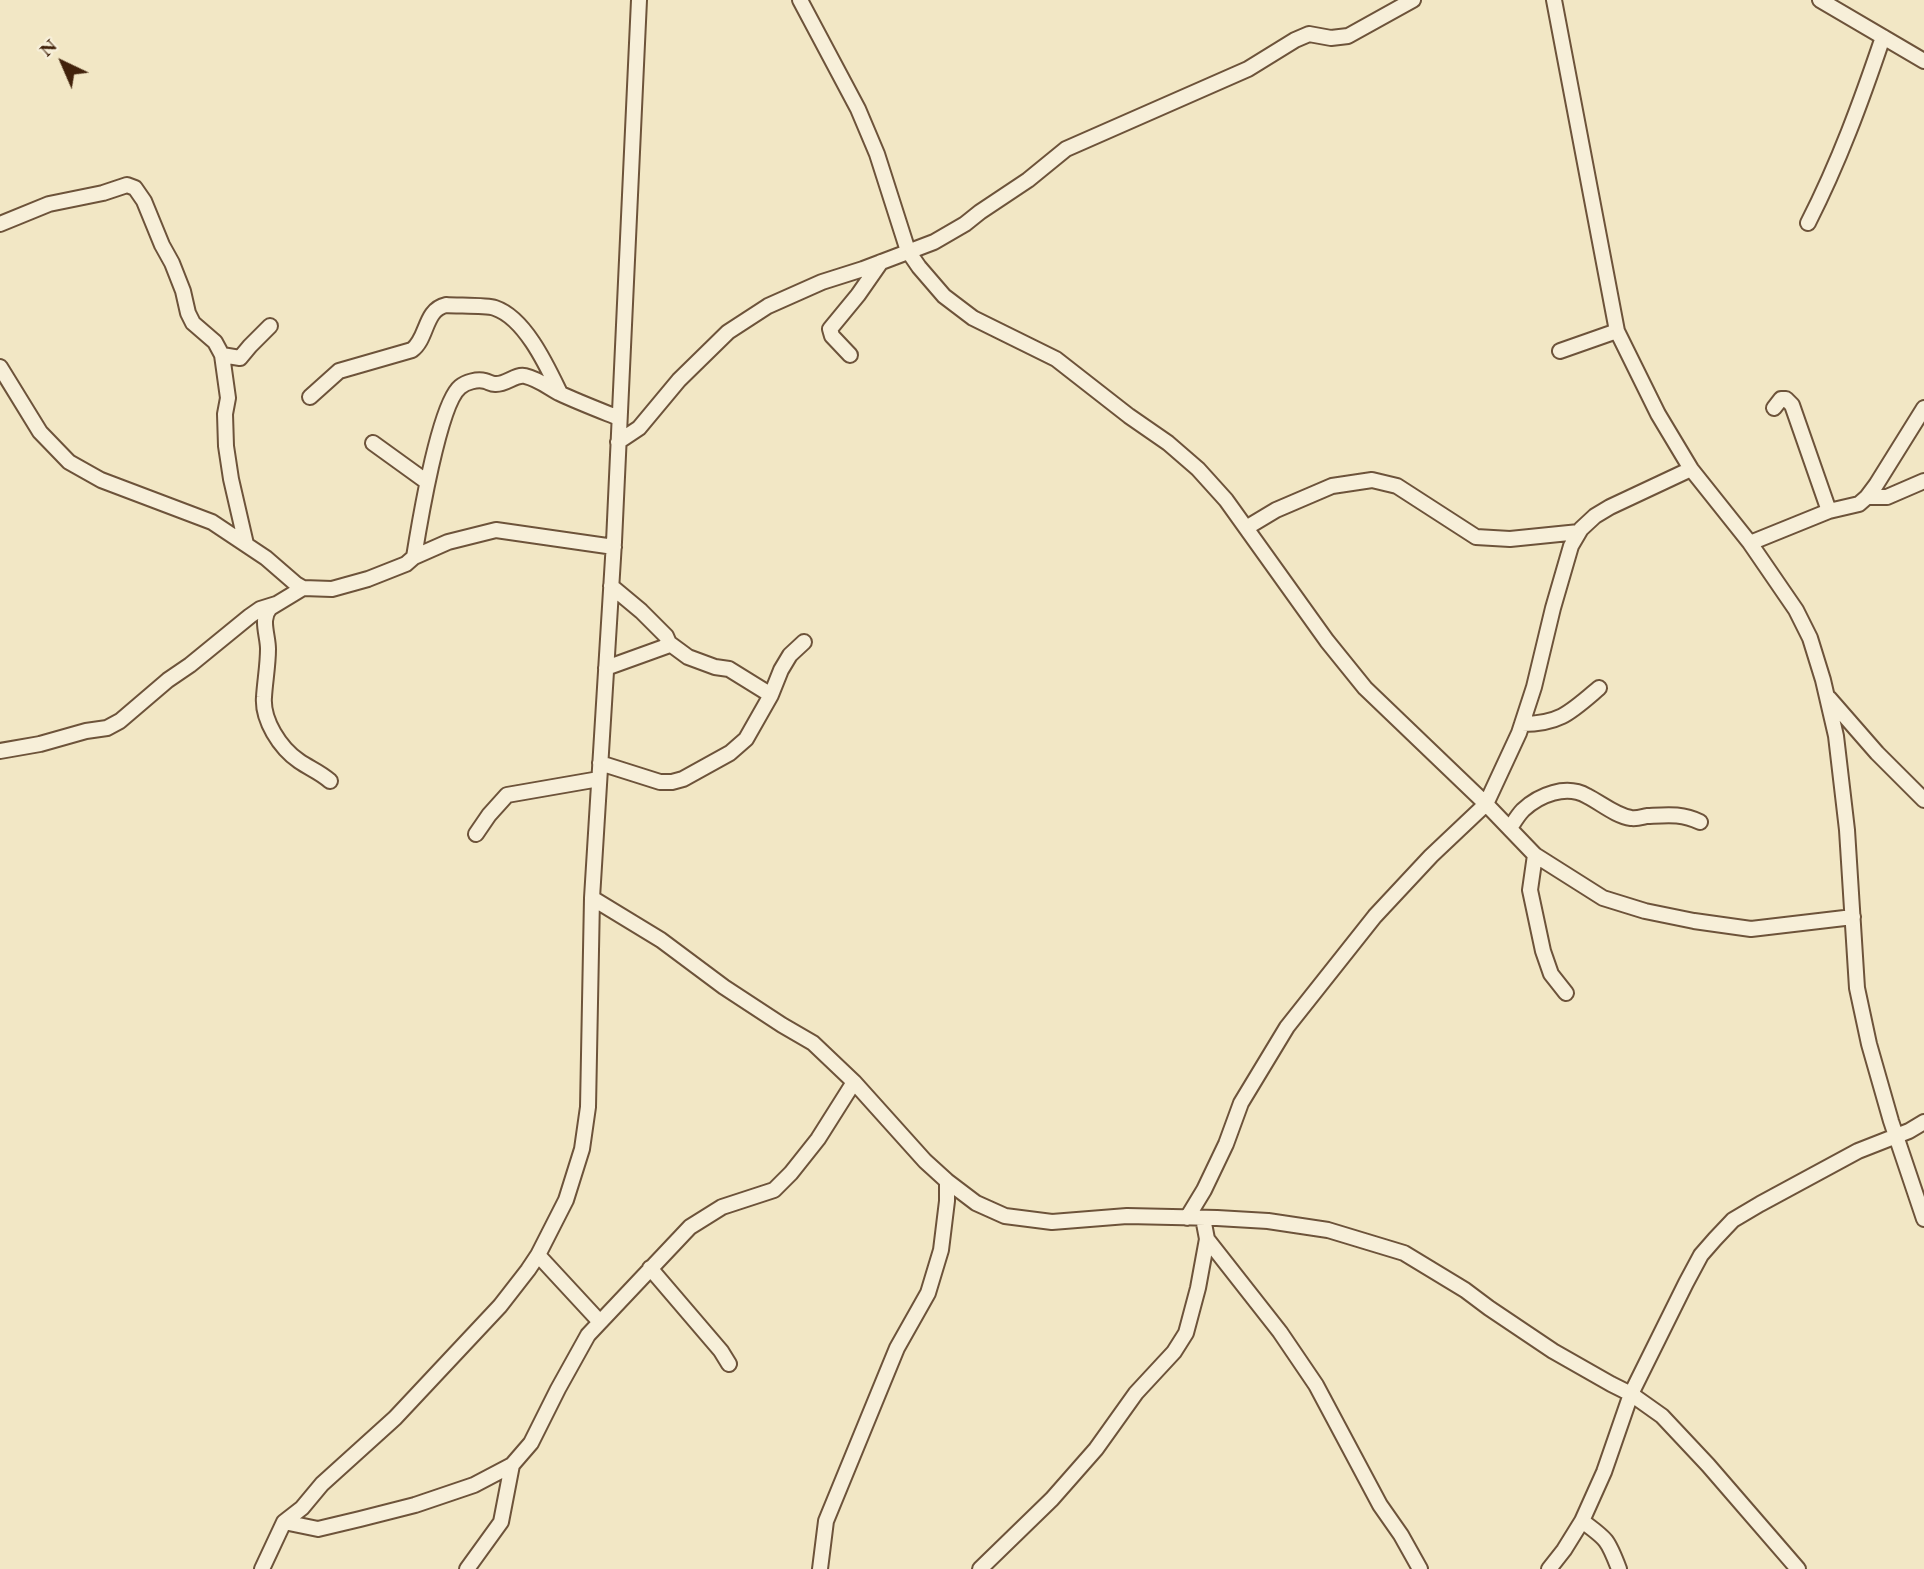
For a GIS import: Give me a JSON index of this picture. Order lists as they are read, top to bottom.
{
  "north": "top left"
}
